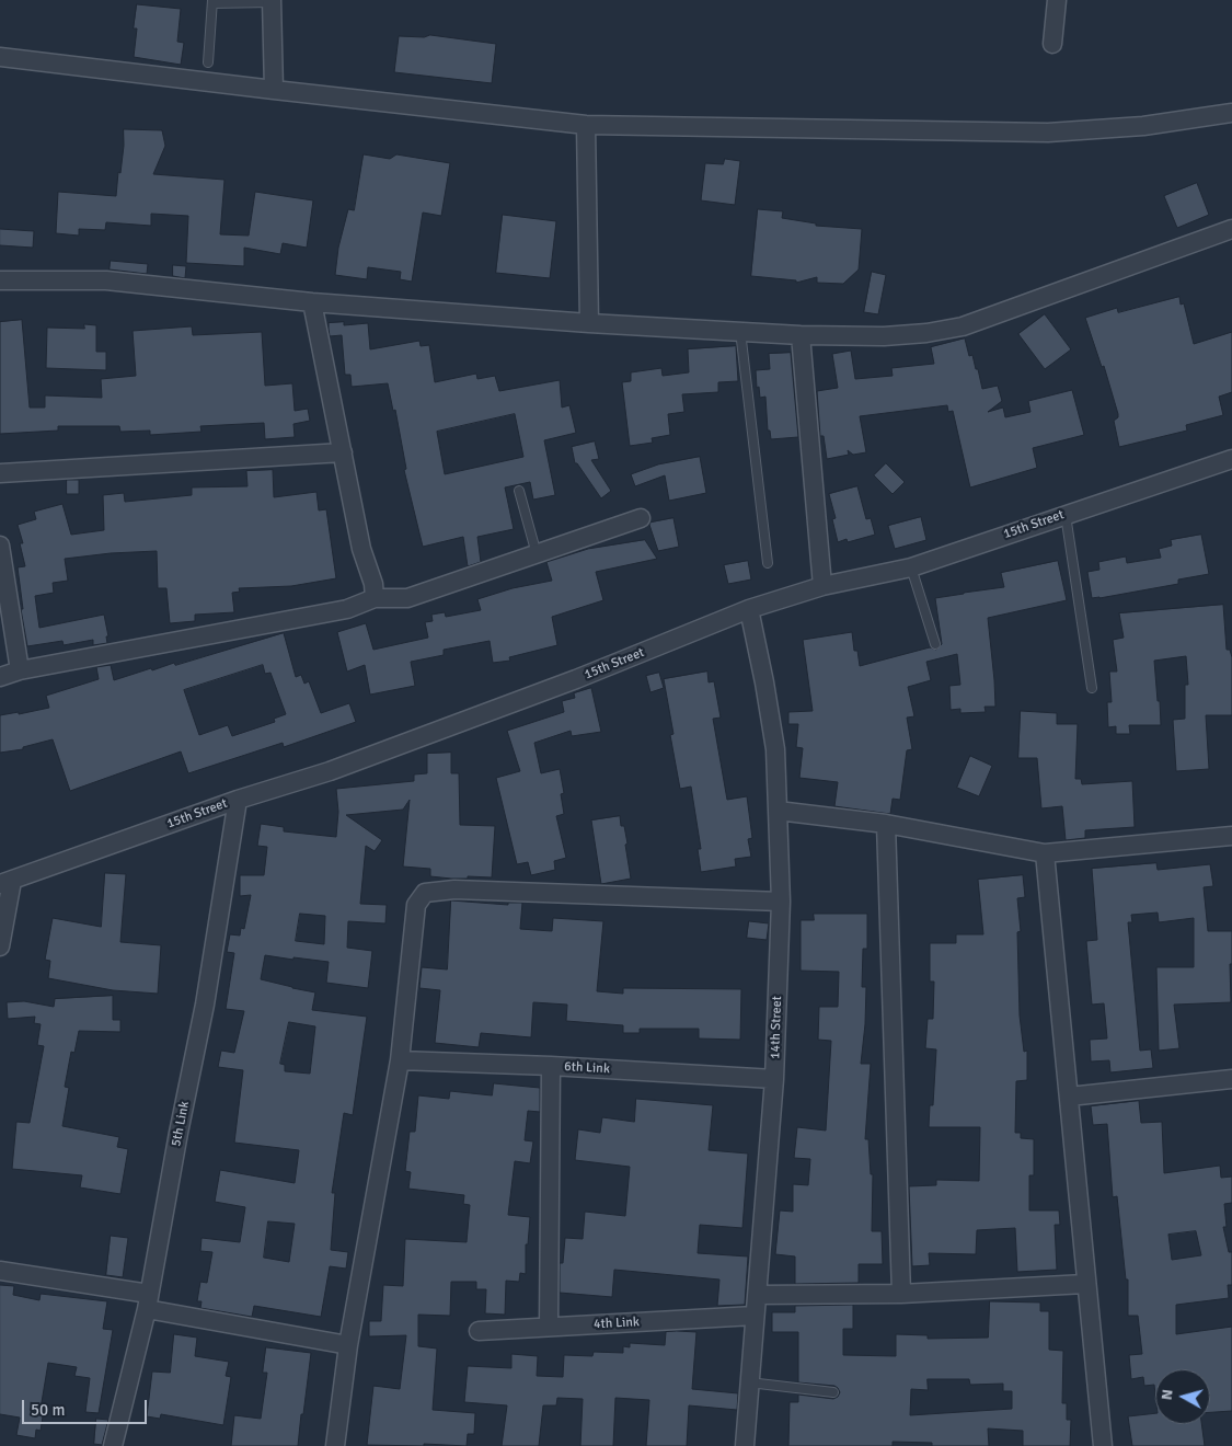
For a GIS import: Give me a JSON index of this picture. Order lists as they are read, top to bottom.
{
  "streets": {
    "street": [
      "15th Street",
      "14th Street",
      "6th Link",
      "5th Link",
      "4th Link"
    ]
  },
  "crossings": [
    ["15th Street", "14th Street"],
    ["15th Street", "5th Link"],
    ["14th Street", "6th Link"],
    ["14th Street", "4th Link"]
  ],
  "scale_bar": "50 m",
  "north": "left"
}
